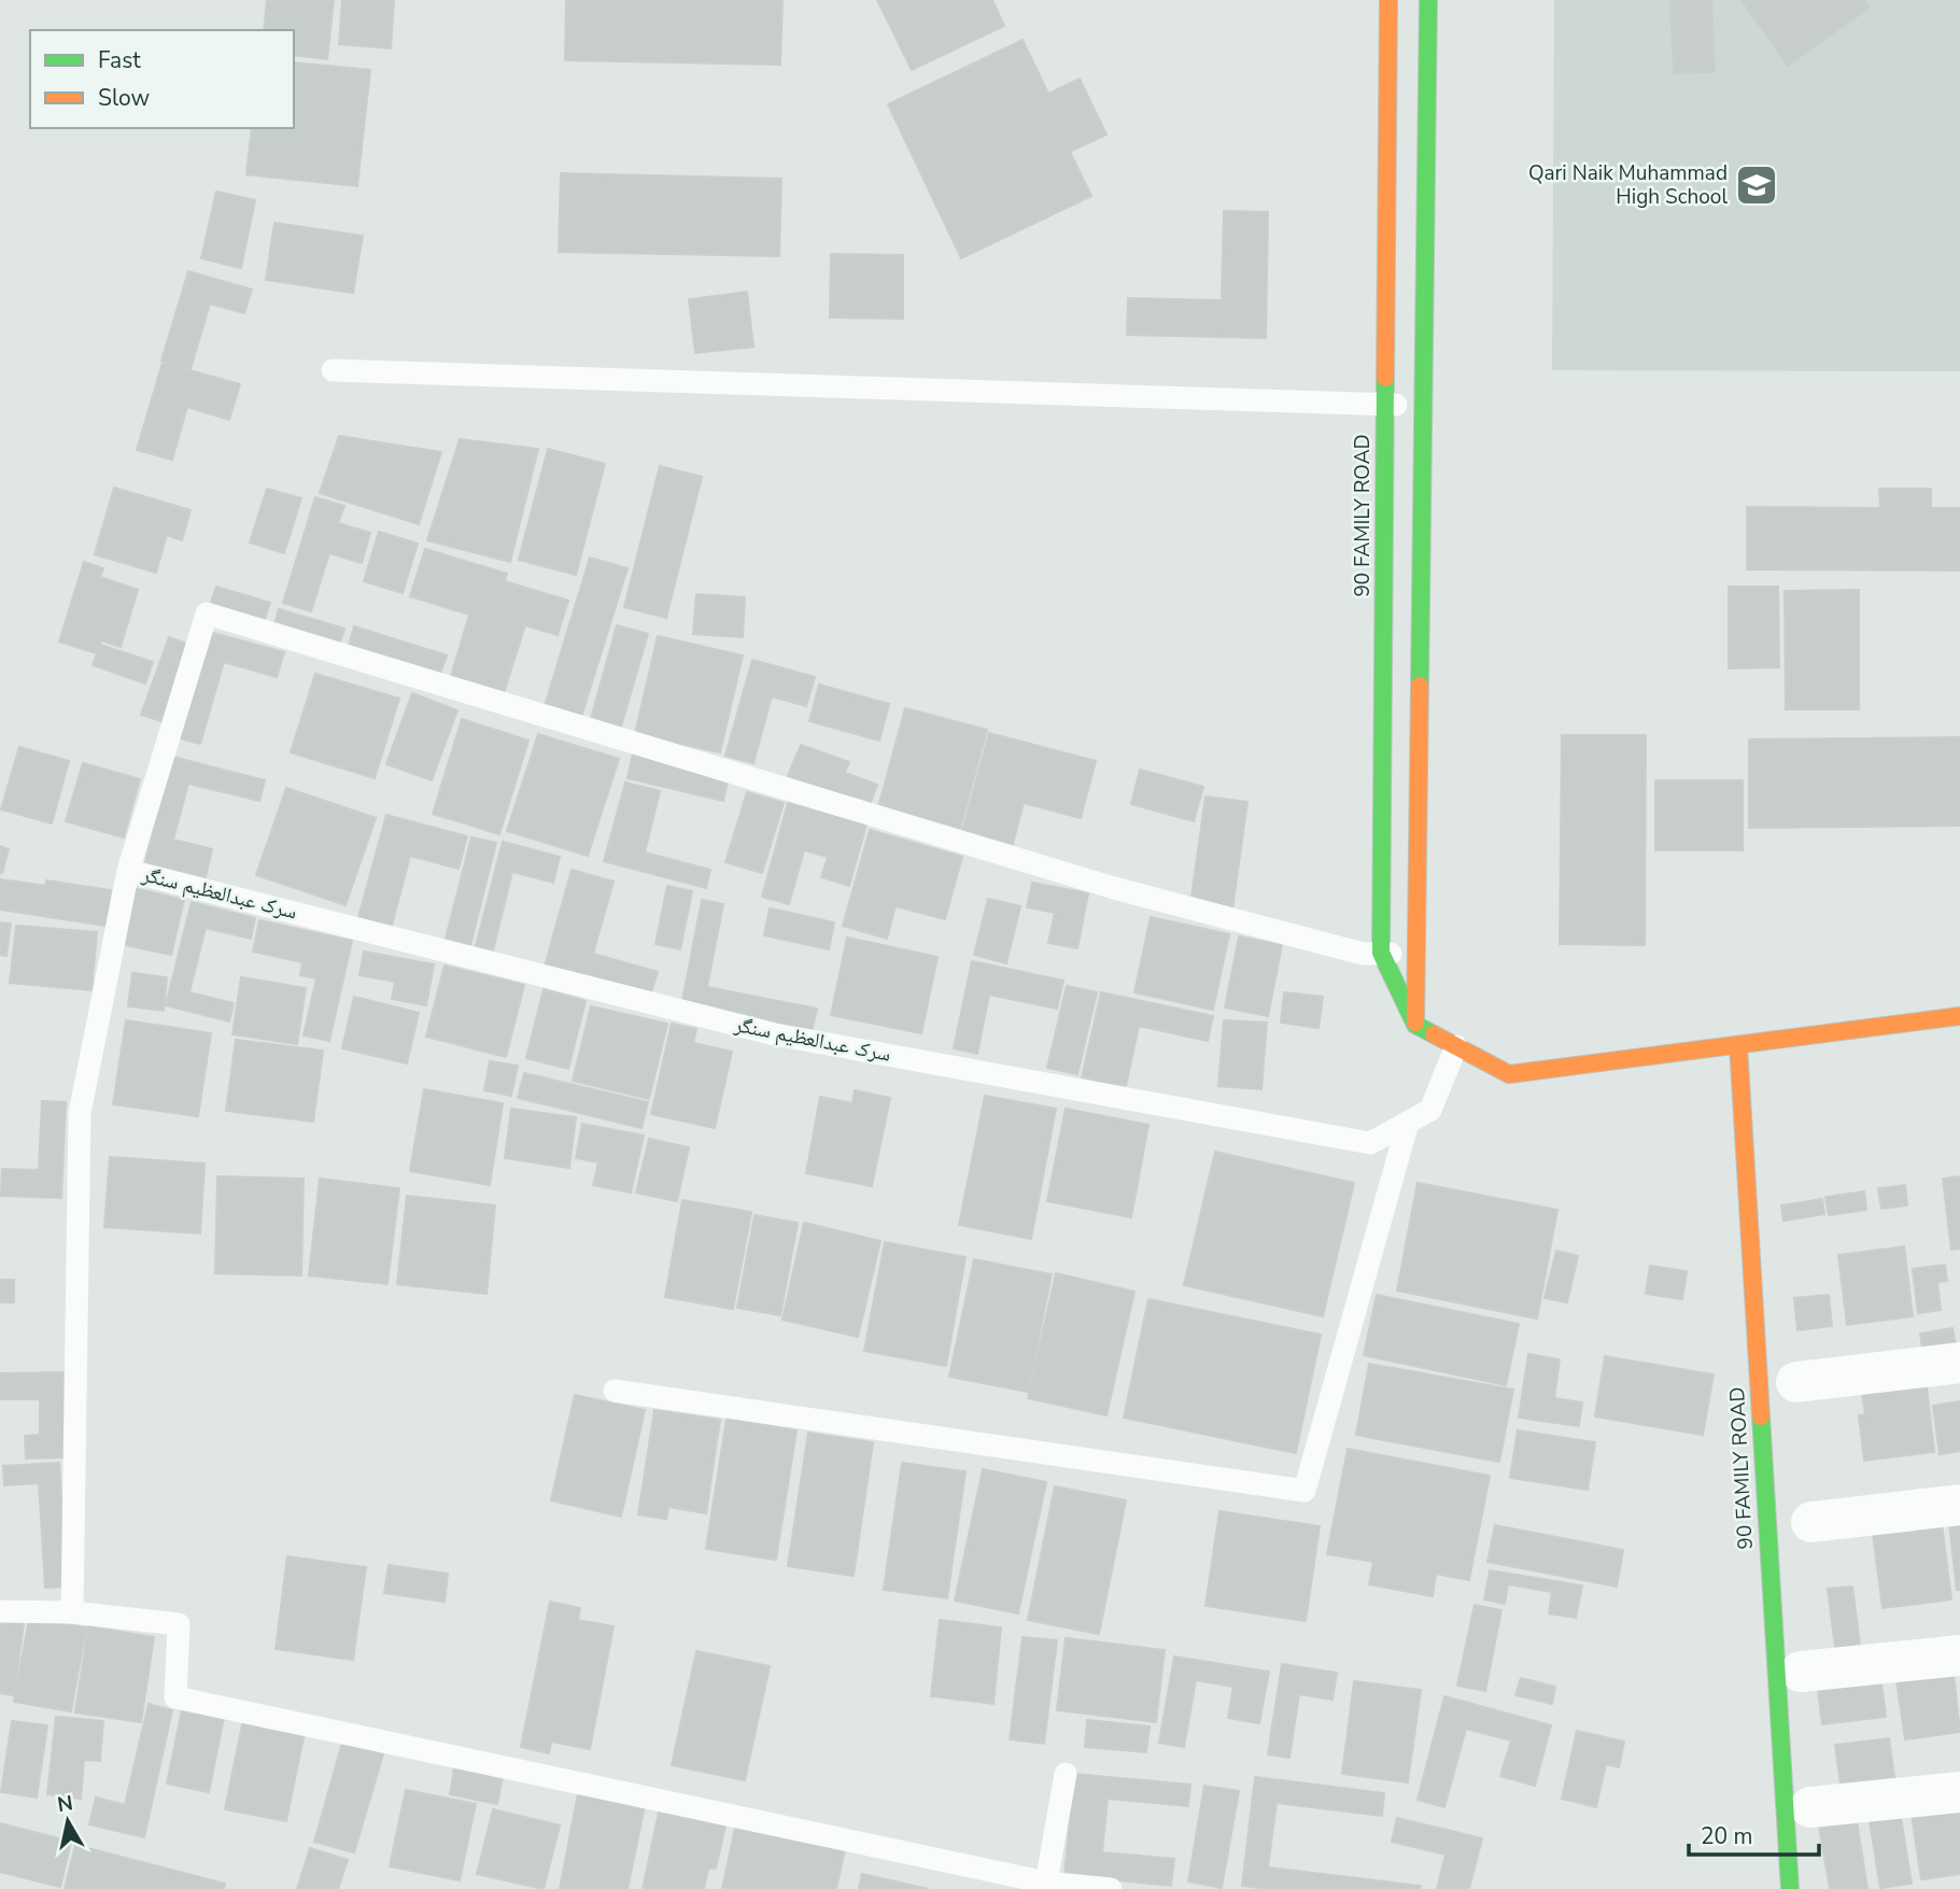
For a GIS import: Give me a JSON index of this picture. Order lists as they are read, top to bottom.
{
  "streets": {
    "street": ["90 FAMILY ROAD"],
    "lane": ["سرک عبدالعظیم سنگر"]
  },
  "places": {
    "school or university": ["Qari Naik Muhammad High School"]
  },
  "legend": ["Fast", "Slow"],
  "scale_bar": "20 m",
  "north": "top"
}
